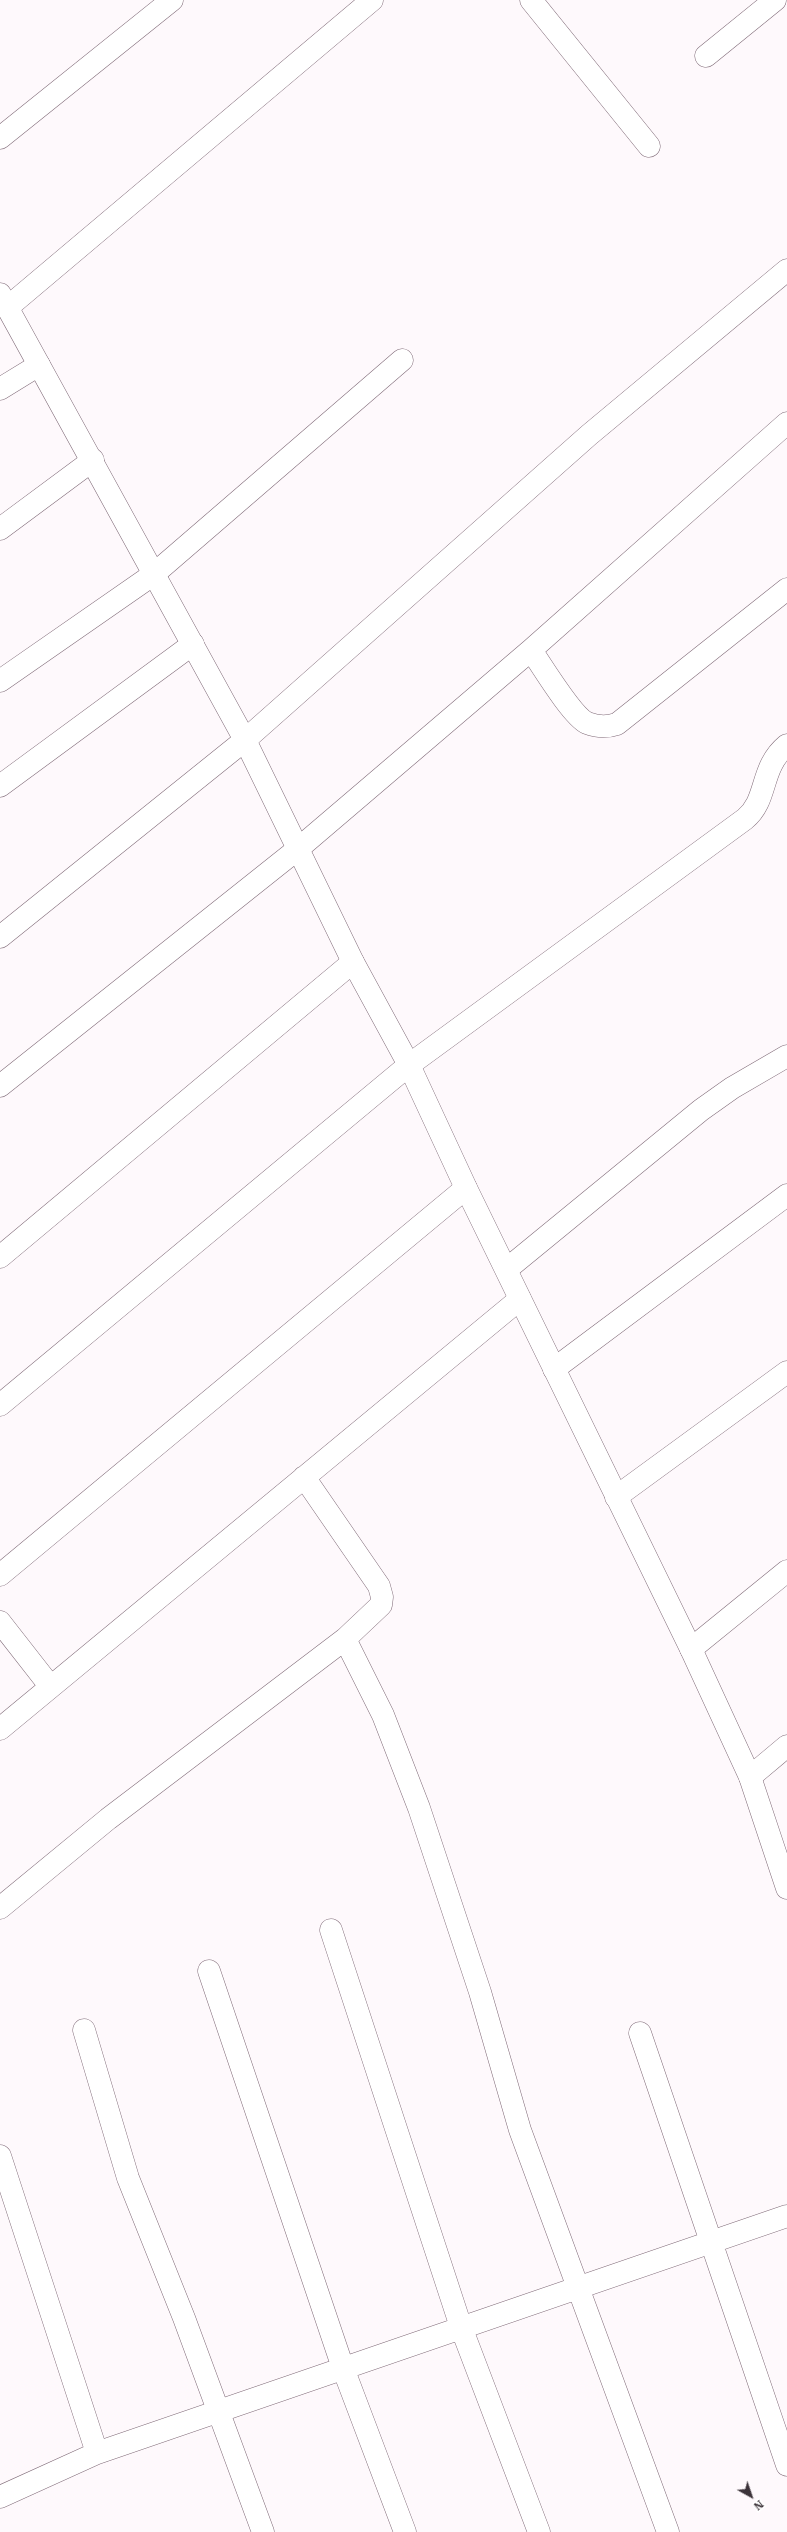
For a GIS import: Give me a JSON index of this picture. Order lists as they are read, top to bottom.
{
  "north": "bottom right"
}
